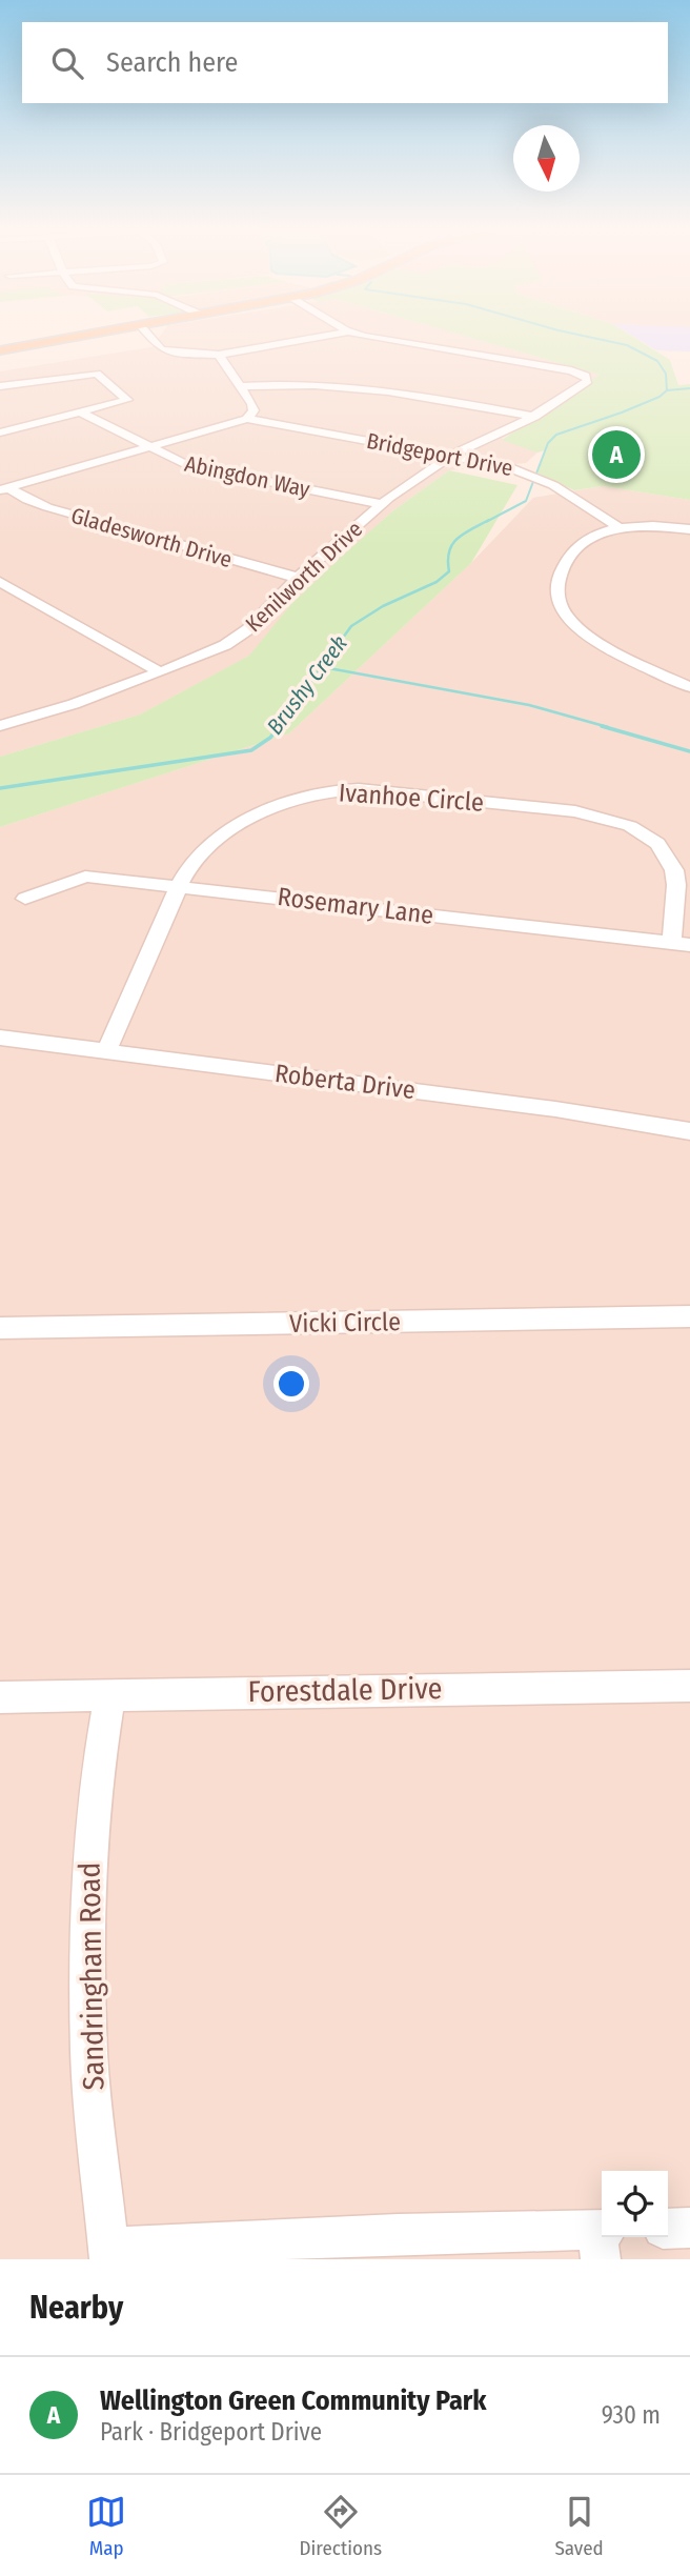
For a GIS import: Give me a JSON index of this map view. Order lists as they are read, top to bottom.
{
  "streets": {
    "street": [
      "Bridgeport Drive",
      "Abingdon Way",
      "Gladesworth Drive",
      "Kenilworth Drive",
      "Ivanhoe Circle",
      "Rosemary Lane",
      "Roberta Drive",
      "Vicki Circle",
      "Forestdale Drive",
      "Sandringham Road"
    ]
  },
  "crossings": [
    ["Bridgeport Drive", "Kenilworth Drive"],
    ["Abingdon Way", "Kenilworth Drive"],
    ["Gladesworth Drive", "Kenilworth Drive"],
    ["Ivanhoe Circle", "Rosemary Lane"],
    ["Ivanhoe Circle", "Roberta Drive"],
    ["Forestdale Drive", "Sandringham Road"]
  ],
  "water": ["Brushy Creek"],
  "north": "bottom",
  "page": {
    "search": "Search here",
    "pins": "A",
    "heading": "Nearby",
    "list": [
      {
        "mark": "A",
        "name": "Wellington Green Community Park",
        "note": "Park · Bridgeport Drive",
        "value": "930 m"
      }
    ],
    "nav": ["Map", "Directions", "Saved"]
  }
}
